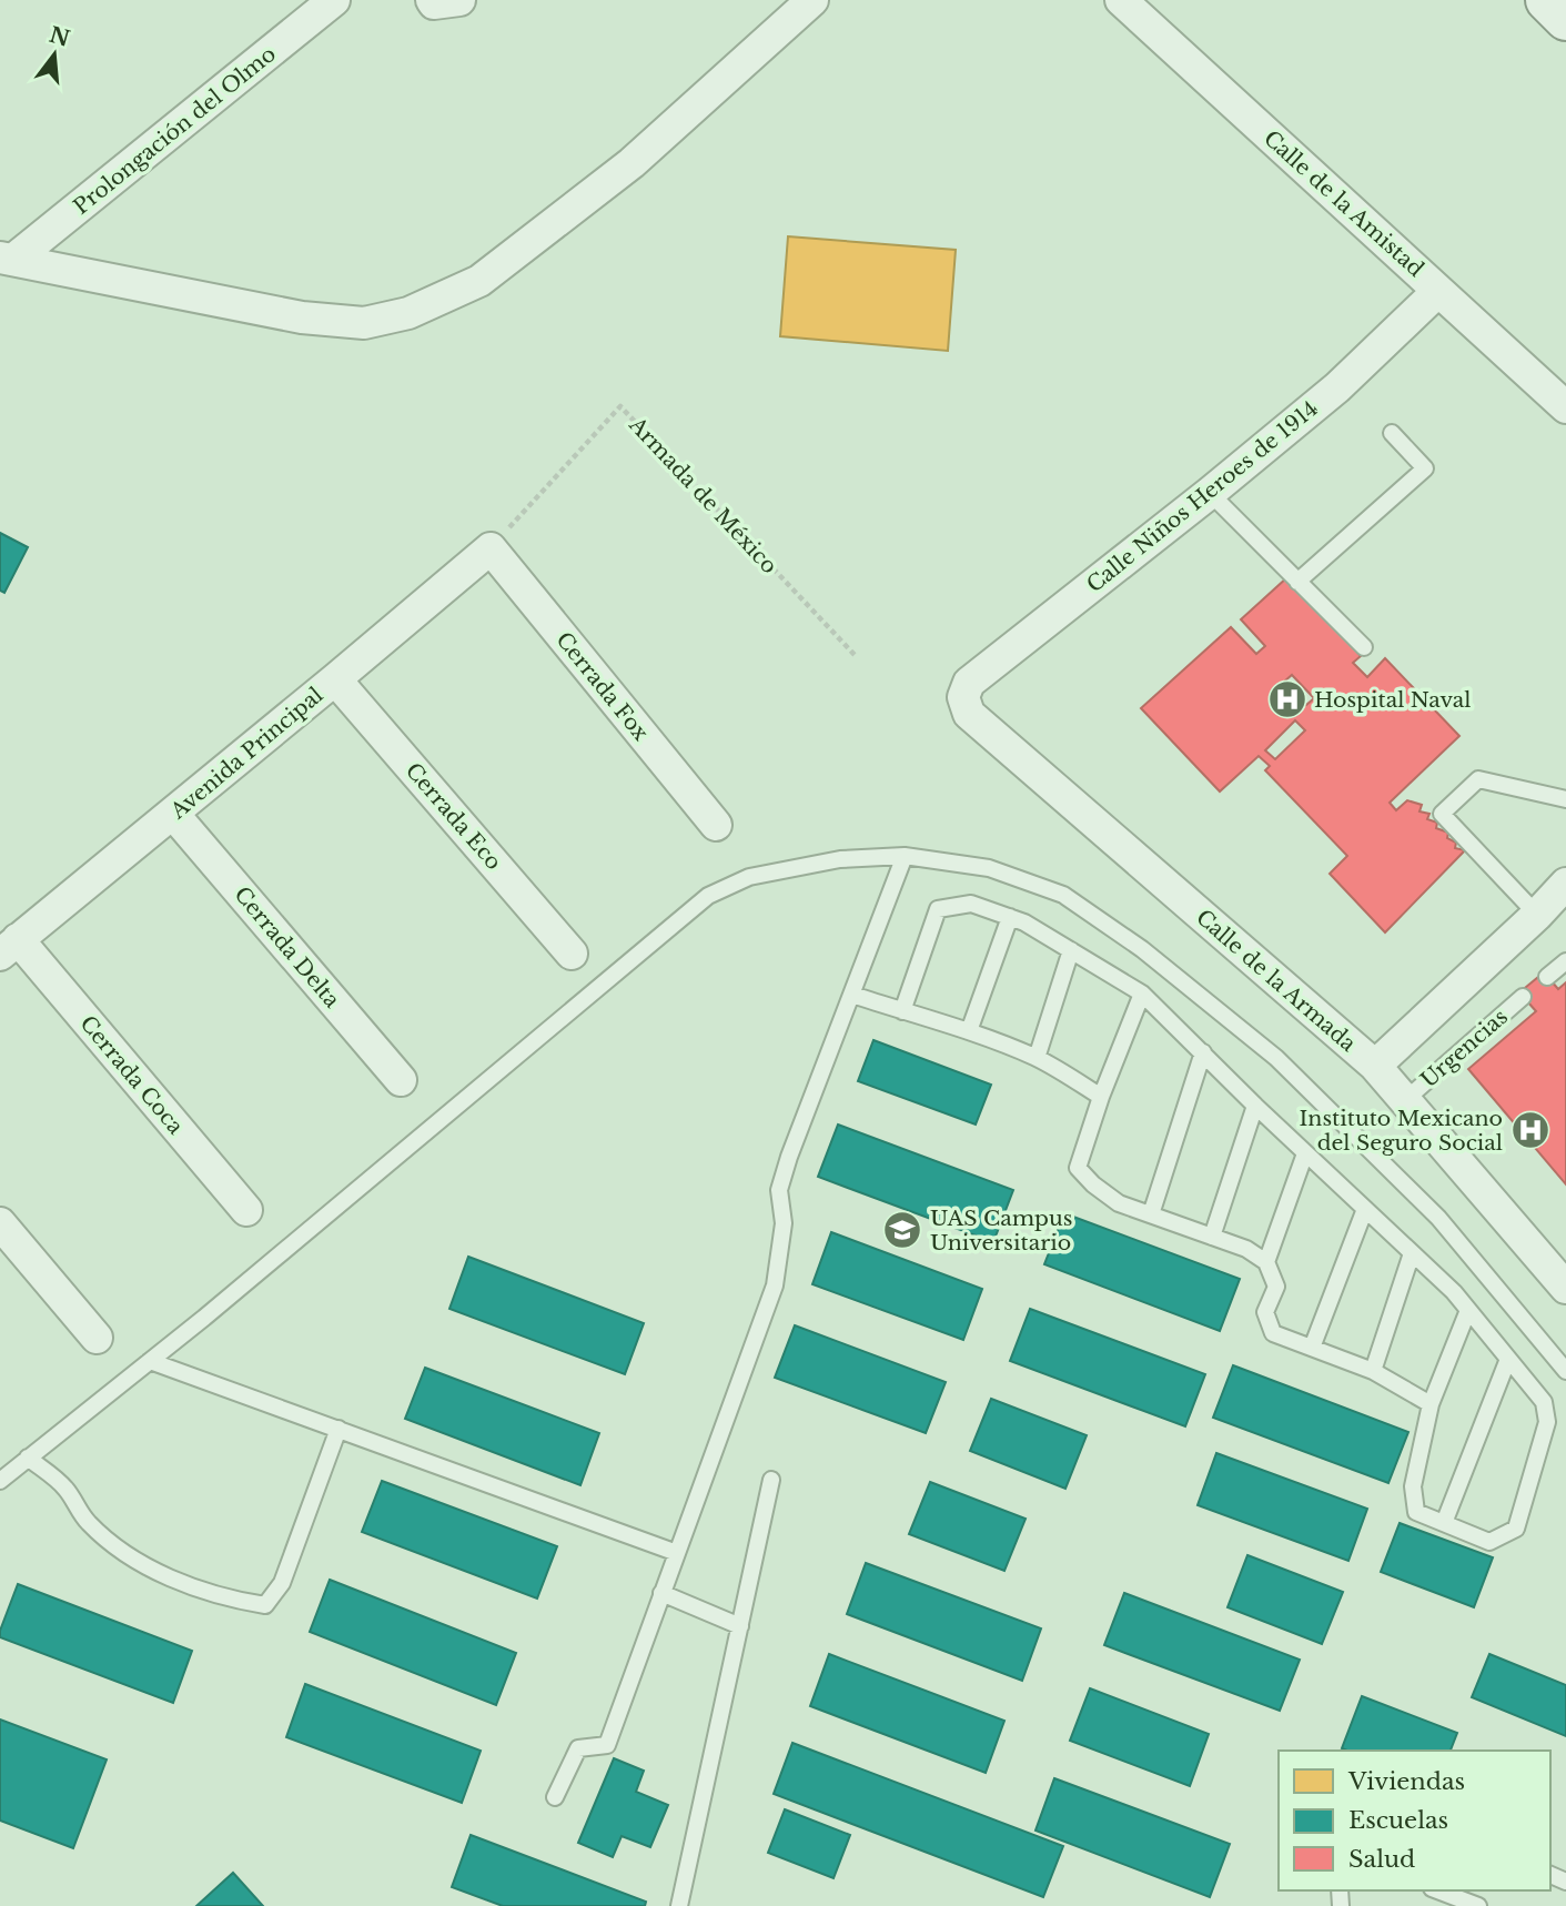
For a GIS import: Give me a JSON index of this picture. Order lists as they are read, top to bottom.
{
  "streets": {
    "street": [
      "Prolongación del Olmo",
      "Calle de la Amistad",
      "Calle Niños Heroes de 1914",
      "Cerrada Fox",
      "Avenida Principal",
      "Cerrada Eco",
      "Cerrada Delta",
      "Calle de la Armada",
      "Cerrada Coca"
    ],
    "lane": ["Urgencias"],
    "path": ["Armada de México"]
  },
  "crossings": [
    ["Calle de la Amistad", "Calle Niños Heroes de 1914"],
    ["Armada de México", "Cerrada Fox"],
    ["Armada de México", "Avenida Principal"],
    ["Calle Niños Heroes de 1914", "Calle de la Armada"],
    ["Cerrada Fox", "Avenida Principal"],
    ["Avenida Principal", "Cerrada Eco"],
    ["Avenida Principal", "Cerrada Delta"],
    ["Avenida Principal", "Cerrada Coca"],
    ["Calle de la Armada", "Urgencias"]
  ],
  "places": {
    "hospital": ["Hospital Naval", "Instituto Mexicano del Seguro Social"],
    "school or university": ["UAS Campus Universitario"]
  },
  "legend": ["Viviendas", "Escuelas", "Salud"],
  "north": "top"
}
